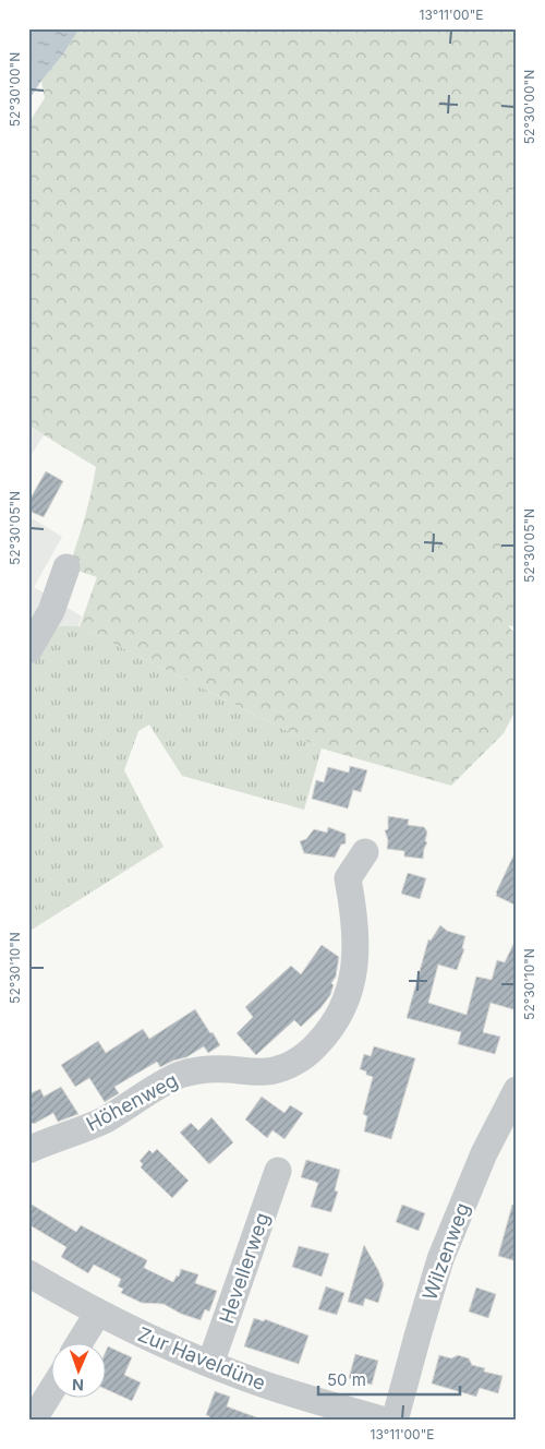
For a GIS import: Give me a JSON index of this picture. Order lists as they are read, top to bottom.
{
  "streets": {
    "street": [
      "Höhenweg",
      "Wilzenweg",
      "Hevellerweg",
      "Zur Haveldüne"
    ]
  },
  "crossings": [
    ["Hevellerweg", "Zur Haveldüne"]
  ],
  "scale_bar": "50 m",
  "north": "bottom",
  "coordinates": [
    "13°11'00\"E",
    "52°30'00\"N",
    "52°30'05\"N",
    "52°30'10\"N"
  ]
}
